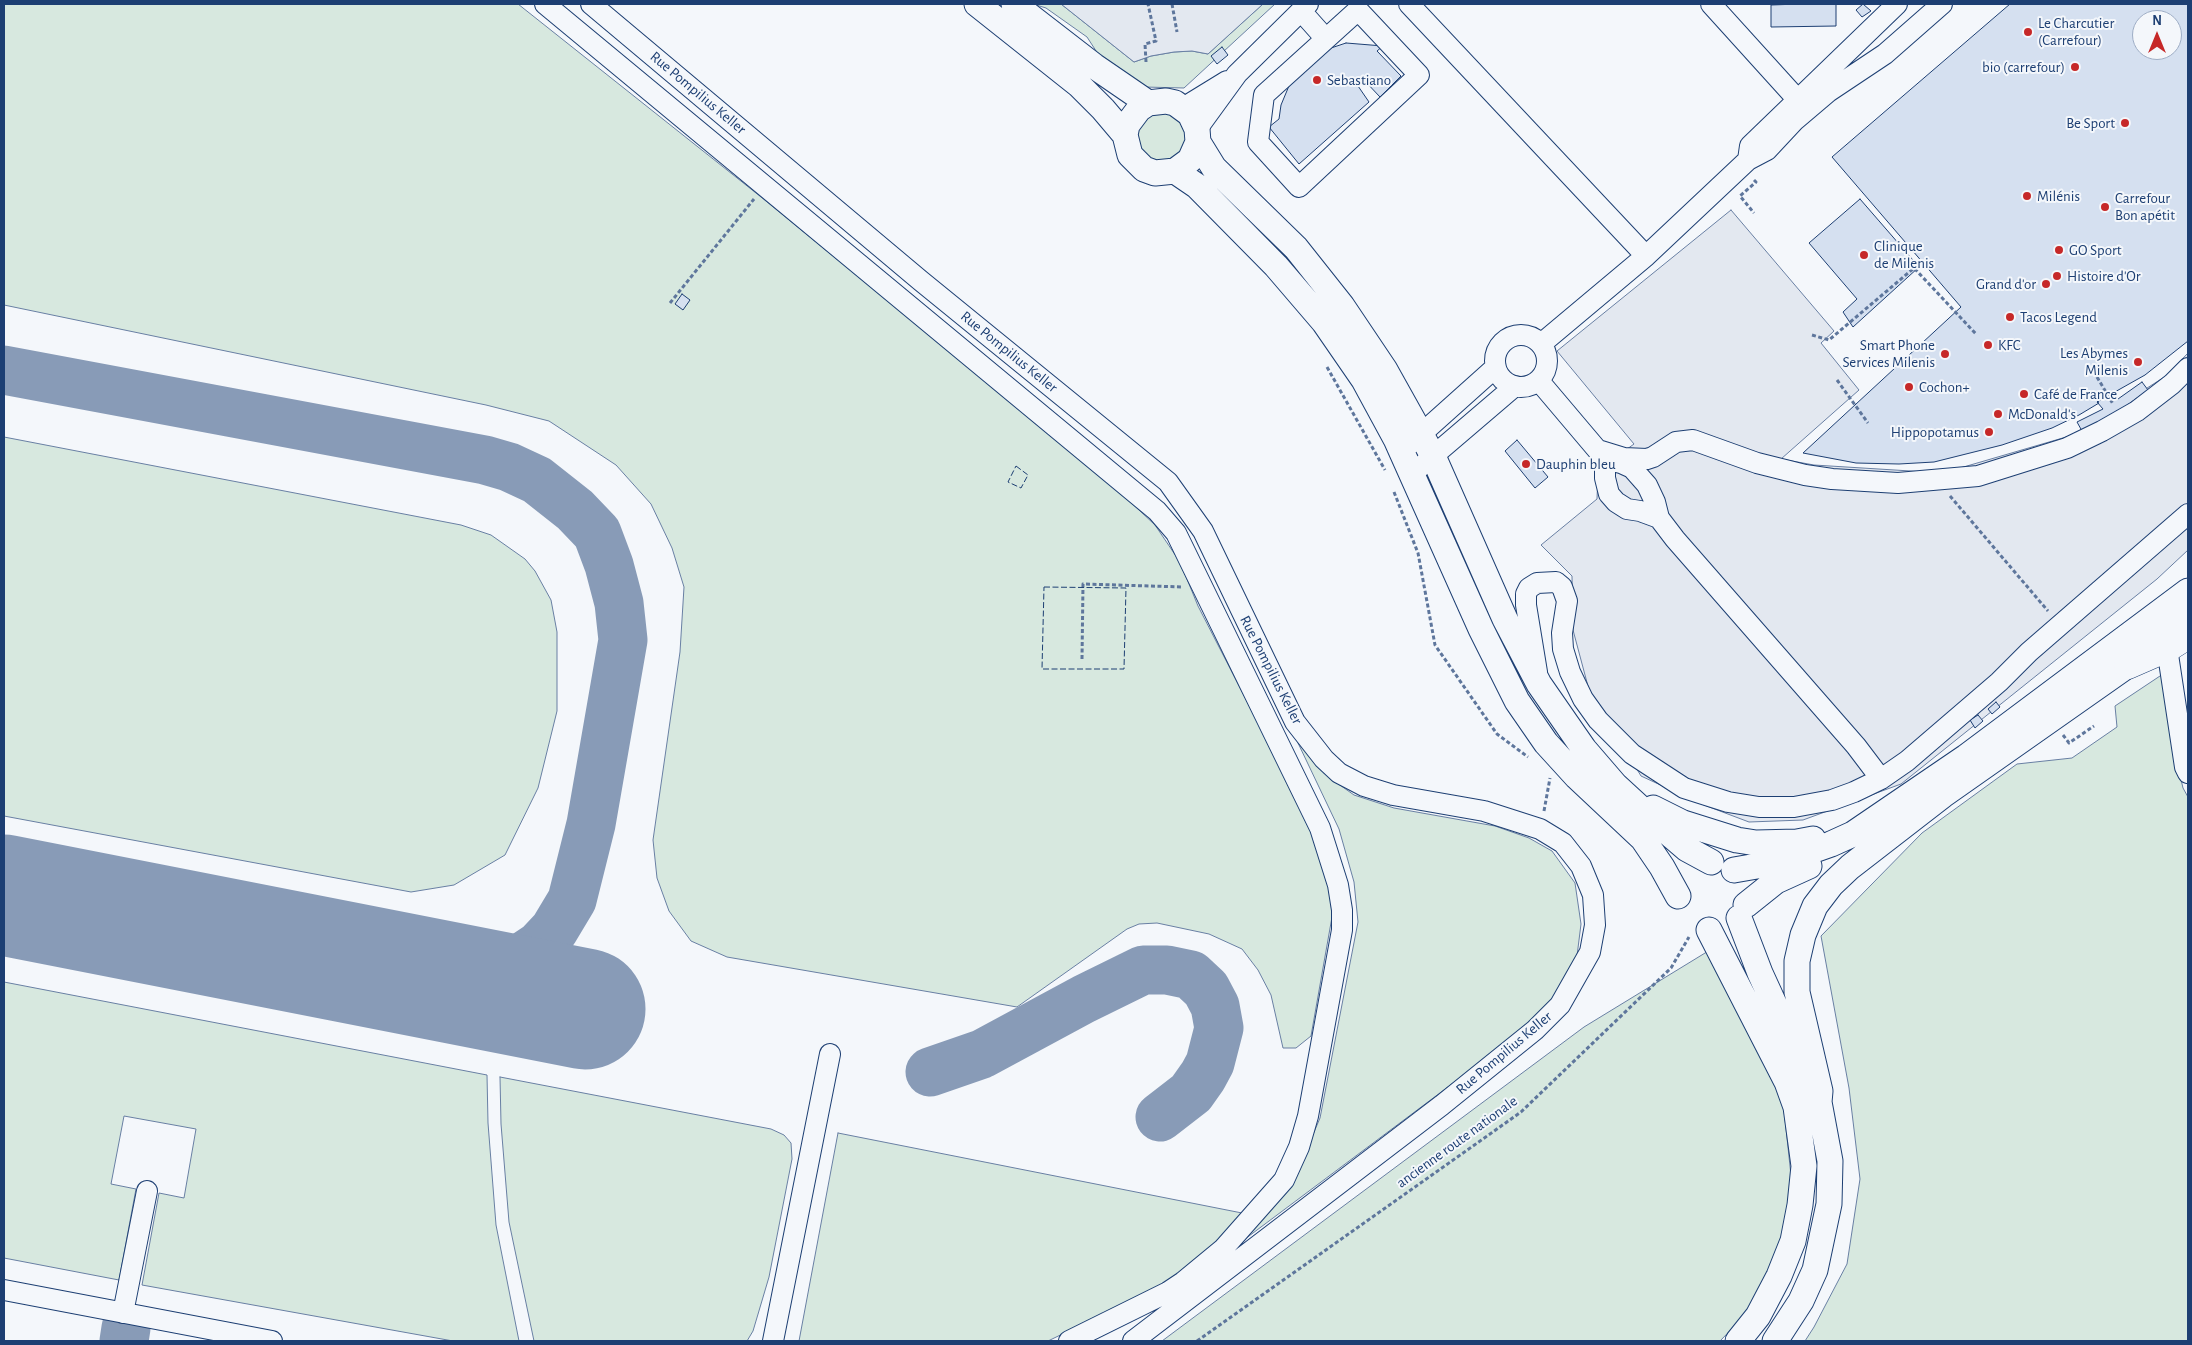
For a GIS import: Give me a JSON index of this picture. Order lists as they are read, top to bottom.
{
  "streets": {
    "street": ["Rue Pompilius Keller"],
    "path": ["ancienne route nationale"]
  },
  "places": [
    "Le Charcutier (Carrefour)",
    "bio (carrefour)",
    "Sebastiano",
    "Be Sport",
    "Milénis",
    "Carrefour Bon apétit",
    "GO Sport",
    "Clinique de Milenis",
    "Histoire d'Or",
    "Grand d'or",
    "Tacos Legend",
    "KFC",
    "Smart Phone Services Milenis",
    "Les Abymes Milenis",
    "Cochon+",
    "Café de France",
    "McDonald's",
    "Hippopotamus",
    "Dauphin bleu"
  ],
  "north": "top"
}
